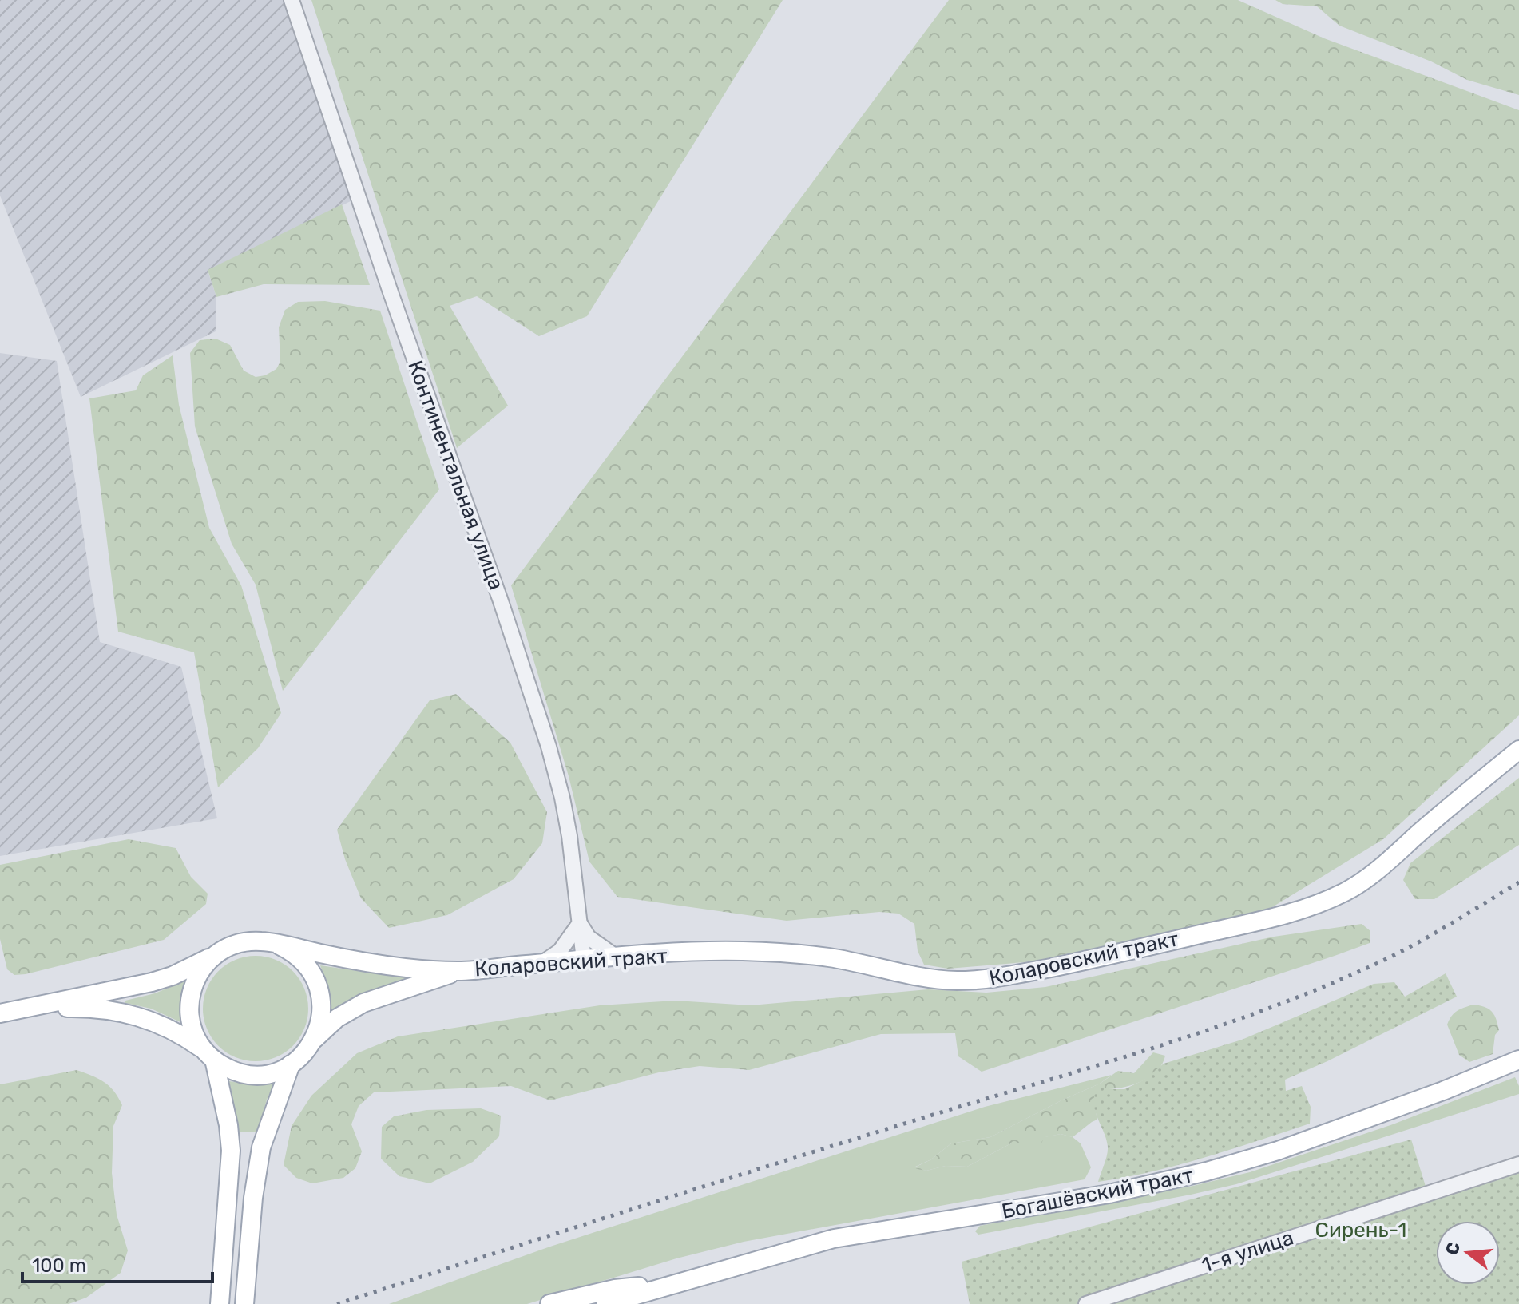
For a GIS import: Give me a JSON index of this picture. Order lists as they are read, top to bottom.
{
  "streets": {
    "main road": ["Коларовский тракт", "Богашёвский тракт"],
    "street": ["Континентальная улица", "1-я улица"]
  },
  "crossings": [
    ["Континентальная улица", "Коларовский тракт"]
  ],
  "parks": ["Сирень-1"],
  "scale_bar": "100 m",
  "north": "left"
}
